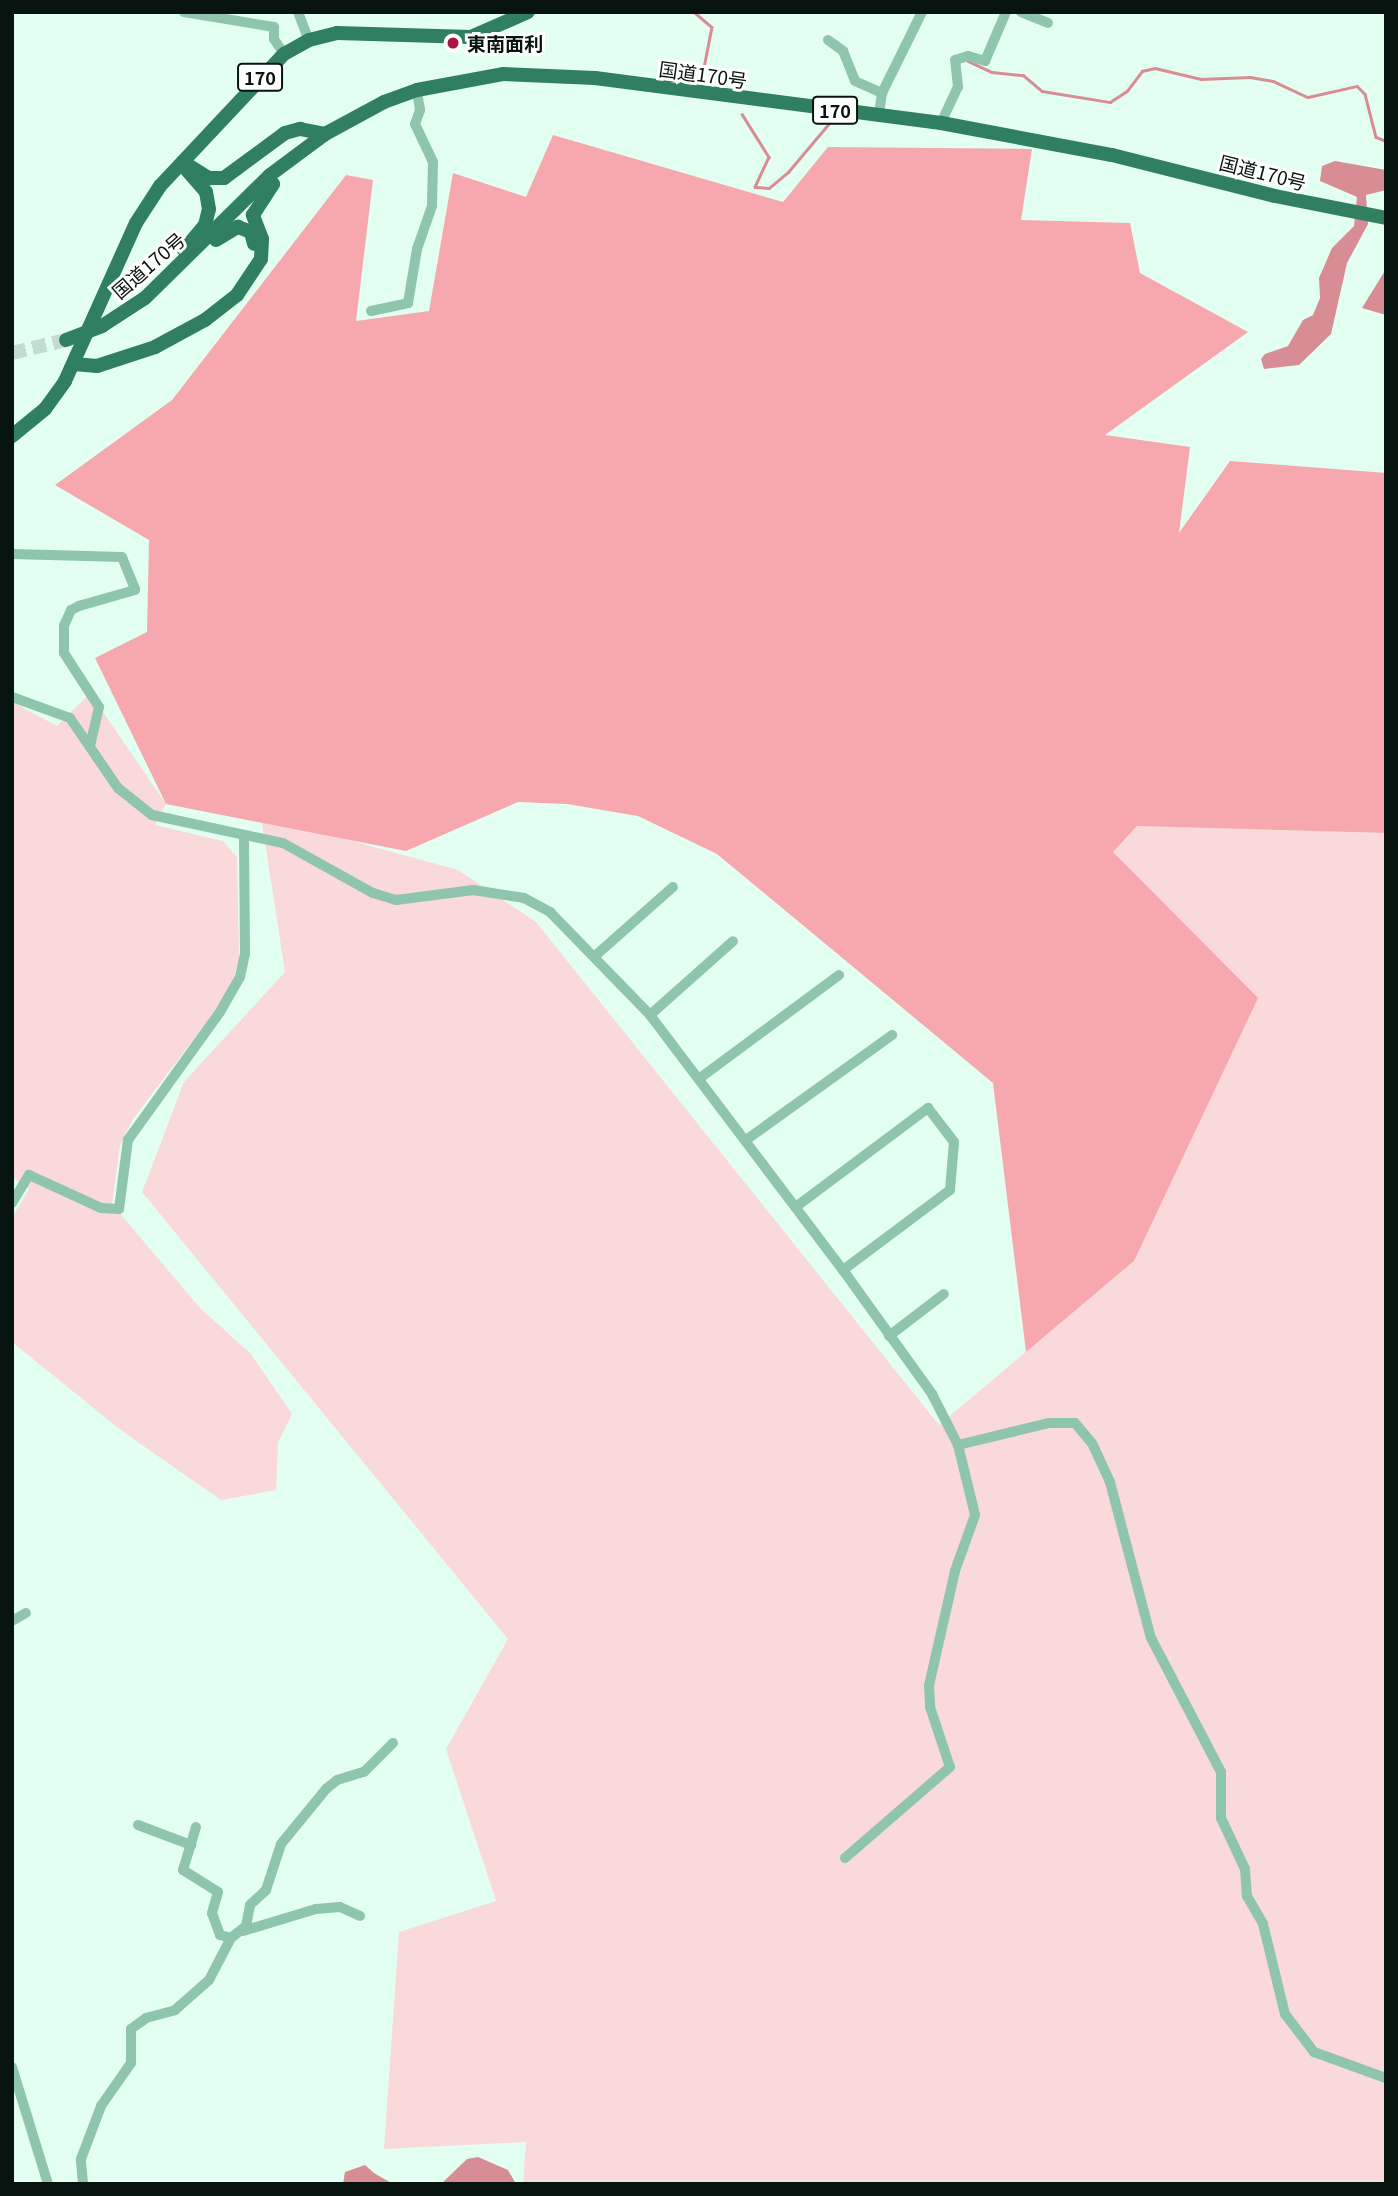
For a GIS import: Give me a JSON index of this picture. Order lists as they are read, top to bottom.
{
  "streets": {
    "highway": ["国道170号", "170"]
  },
  "places": ["東南面利"]
}
